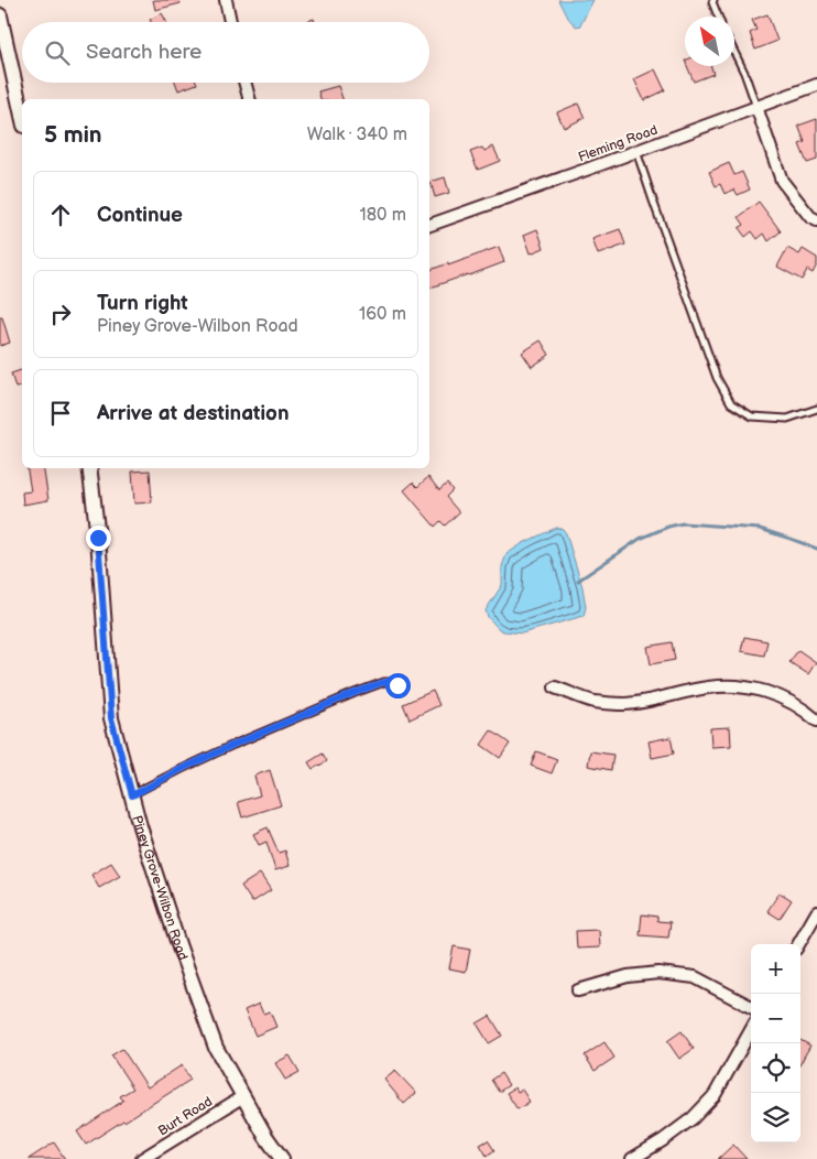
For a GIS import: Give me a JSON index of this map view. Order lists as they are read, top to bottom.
{
  "streets": {
    "street": ["Fleming Road", "Piney Grove-Wilbon Road", "Burt Road"]
  },
  "crossings": [
    ["Piney Grove-Wilbon Road", "Burt Road"]
  ],
  "north": "top left",
  "page": {
    "search": "Search here",
    "heading": ["5 min", "Walk · 340 m"],
    "list": [
      ["Continue", "180 m"],
      ["Turn right", "Piney Grove-Wilbon Road", "160 m"],
      "Arrive at destination"
    ],
    "map_buttons": ["+", "−"]
  }
}
